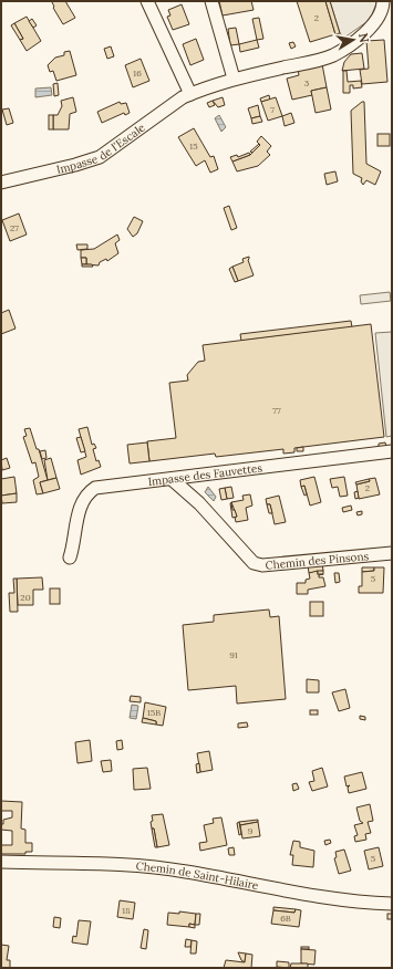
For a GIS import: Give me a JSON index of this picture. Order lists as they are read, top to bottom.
{
  "streets": {
    "street": [
      "Impasse de l'Escale",
      "Impasse des Fauvettes",
      "Chemin des Pinsons",
      "Chemin de Saint-Hilaire"
    ]
  },
  "crossings": [
    ["Impasse des Fauvettes", "Chemin des Pinsons"]
  ],
  "house_numbers": [
    "2",
    "16",
    "3",
    "7",
    "15",
    "27",
    "77",
    "2",
    "5",
    "20",
    "91",
    "15B",
    "9",
    "5",
    "18",
    "6B"
  ],
  "north": "right"
}
